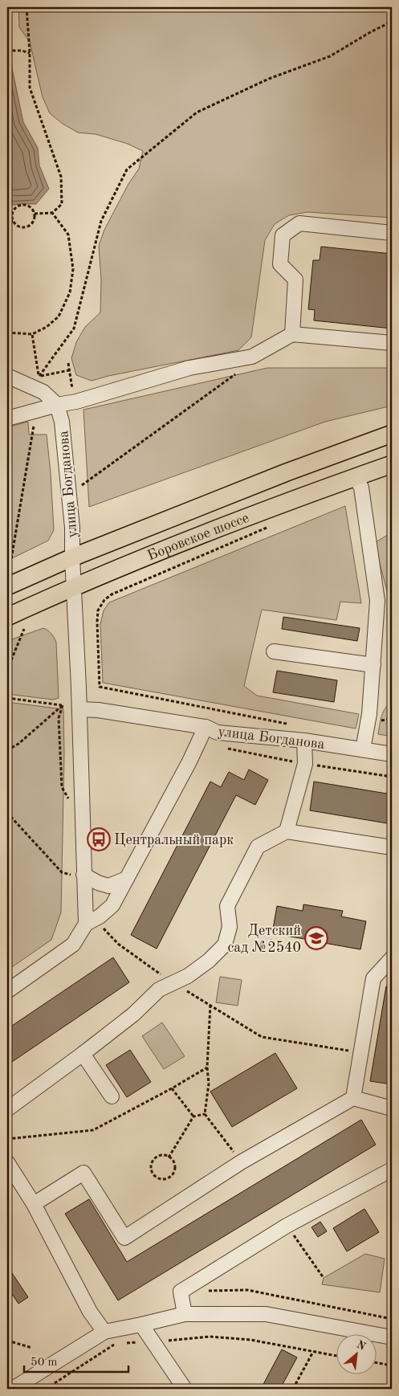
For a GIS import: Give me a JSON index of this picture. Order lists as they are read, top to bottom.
{
  "streets": {
    "main road": ["Боровское шоссе"],
    "street": ["улица Богданова"]
  },
  "crossings": [
    ["улица Богданова", "Боровское шоссе"]
  ],
  "places": {
    "bus stop": ["Центральный парк"],
    "school or university": ["Детский сад №2540"]
  },
  "scale_bar": "50 m",
  "north": "top right"
}
